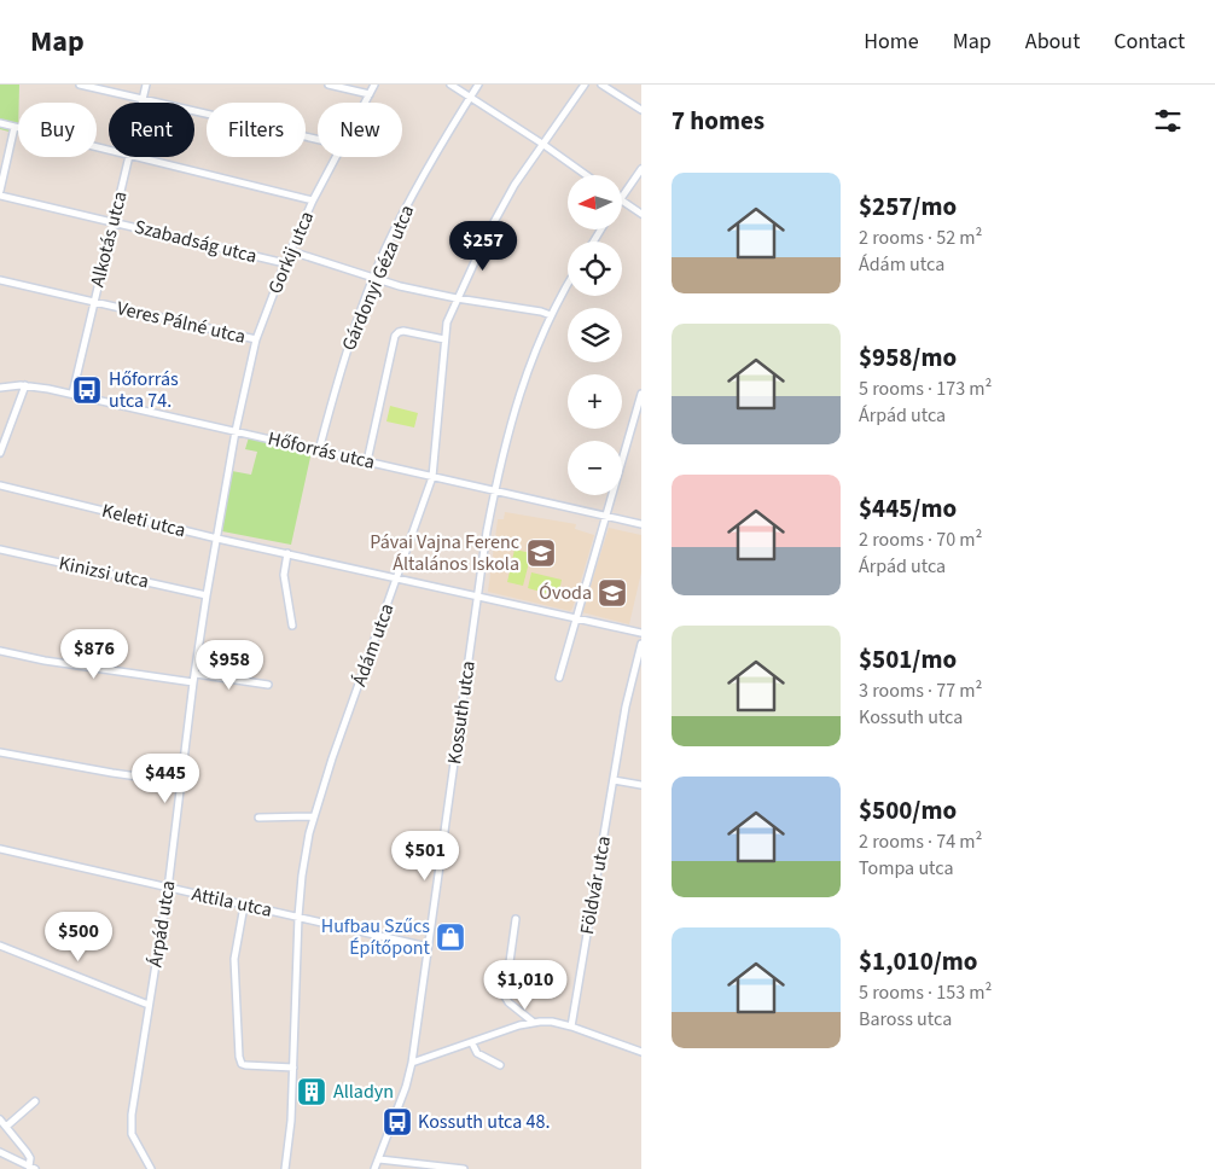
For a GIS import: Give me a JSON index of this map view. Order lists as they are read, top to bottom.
{
  "streets": {
    "street": [
      "Alkotás utca",
      "Szabadság utca",
      "Gorkij utca",
      "Gárdonyi Géza utca",
      "Veres Pálné utca",
      "Hőforrás utca",
      "Keleti utca",
      "Kinizsi utca",
      "Ádám utca",
      "Kossuth utca",
      "Földvár utca",
      "Attila utca",
      "Árpád utca"
    ]
  },
  "crossings": [
    ["Alkotás utca", "Szabadság utca"],
    ["Alkotás utca", "Veres Pálné utca"],
    ["Alkotás utca", "Hőforrás utca"],
    ["Szabadság utca", "Gorkij utca"],
    ["Gorkij utca", "Veres Pálné utca"],
    ["Gorkij utca", "Hőforrás utca"],
    ["Gorkij utca", "Árpád utca"],
    ["Gárdonyi Géza utca", "Hőforrás utca"],
    ["Hőforrás utca", "Ádám utca"],
    ["Hőforrás utca", "Kossuth utca"],
    ["Hőforrás utca", "Árpád utca"],
    ["Keleti utca", "Ádám utca"],
    ["Keleti utca", "Kossuth utca"],
    ["Keleti utca", "Árpád utca"],
    ["Kinizsi utca", "Árpád utca"],
    ["Ádám utca", "Attila utca"],
    ["Kossuth utca", "Attila utca"],
    ["Attila utca", "Árpád utca"]
  ],
  "places": {
    "bus stop": ["Hőforrás utca 74.", "Kossuth utca 48."],
    "school or university": ["Pávai Vajna Ferenc Általános Iskola", "Óvoda"],
    "shop": ["Hufbau Szűcs Építőpont"],
    "building": ["Alladyn"]
  },
  "north": "left",
  "page": {
    "header": "Map",
    "nav": [
      "Home",
      "Map",
      "About",
      "Contact"
    ],
    "heading": "7 homes",
    "chip": [
      "Buy",
      "Rent",
      "Filters",
      "New"
    ],
    "list": [
      {
        "name": "$257/mo",
        "note": "2 rooms · 52 m² · Ádám utca"
      },
      {
        "name": "$958/mo",
        "note": "5 rooms · 173 m² · Árpád utca"
      },
      {
        "name": "$445/mo",
        "note": "2 rooms · 70 m² · Árpád utca"
      },
      {
        "name": "$501/mo",
        "note": "3 rooms · 77 m² · Kossuth utca"
      },
      {
        "name": "$500/mo",
        "note": "2 rooms · 74 m² · Tompa utca"
      },
      {
        "name": "$1,010/mo",
        "note": "5 rooms · 153 m² · Baross utca"
      }
    ],
    "map_buttons": ["+", "−"],
    "price": [
      "$257",
      "$876",
      "$958",
      "$445",
      "$501",
      "$500",
      "$1,010"
    ]
  }
}
